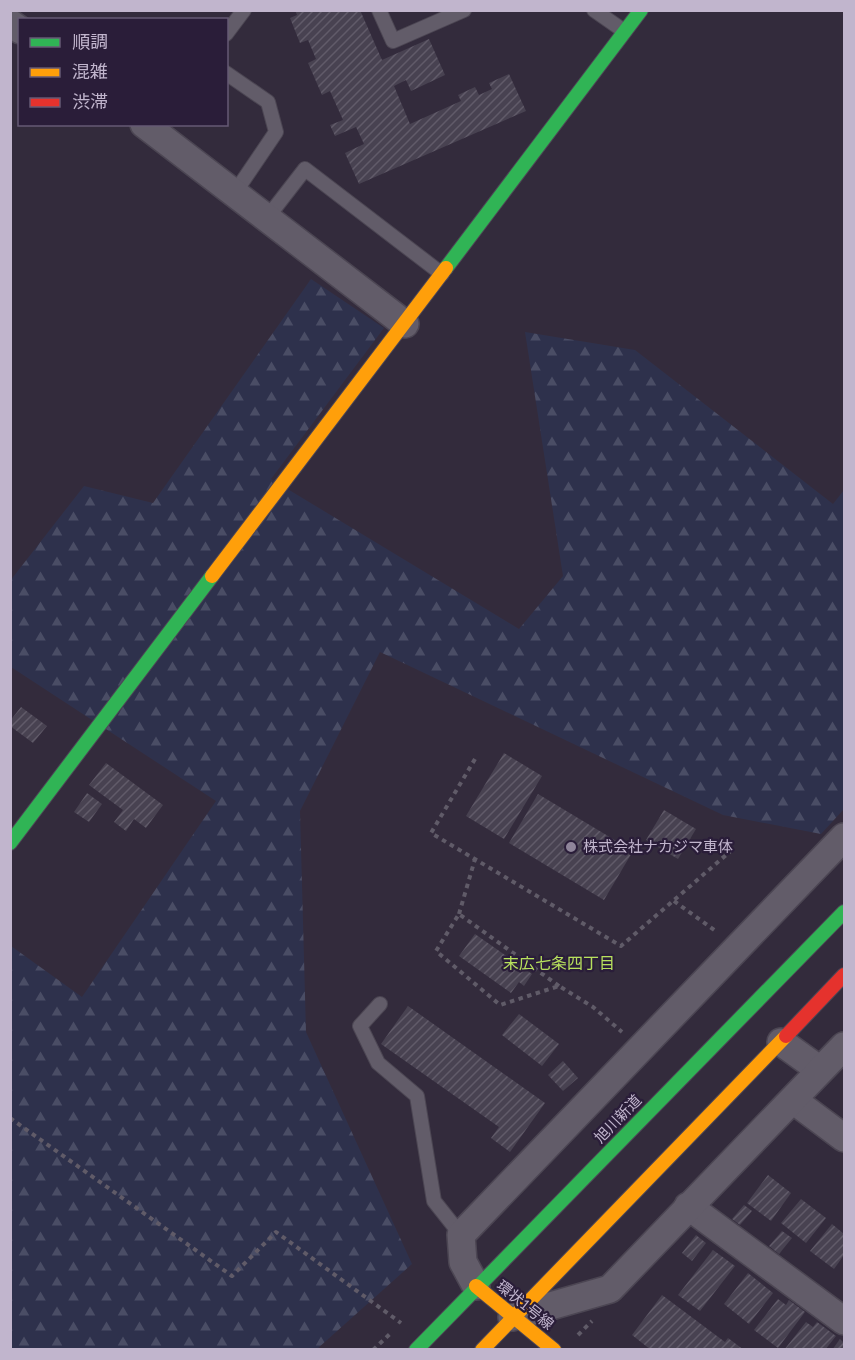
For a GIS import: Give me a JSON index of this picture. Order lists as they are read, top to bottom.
{
  "streets": {
    "main road": ["旭川新道", "環状1号線"]
  },
  "crossings": [
    ["旭川新道", "環状1号線"]
  ],
  "districts": ["末広七条四丁目"],
  "places": ["株式会社ナカジマ車体"],
  "legend": ["順調", "混雑", "渋滞"]
}
